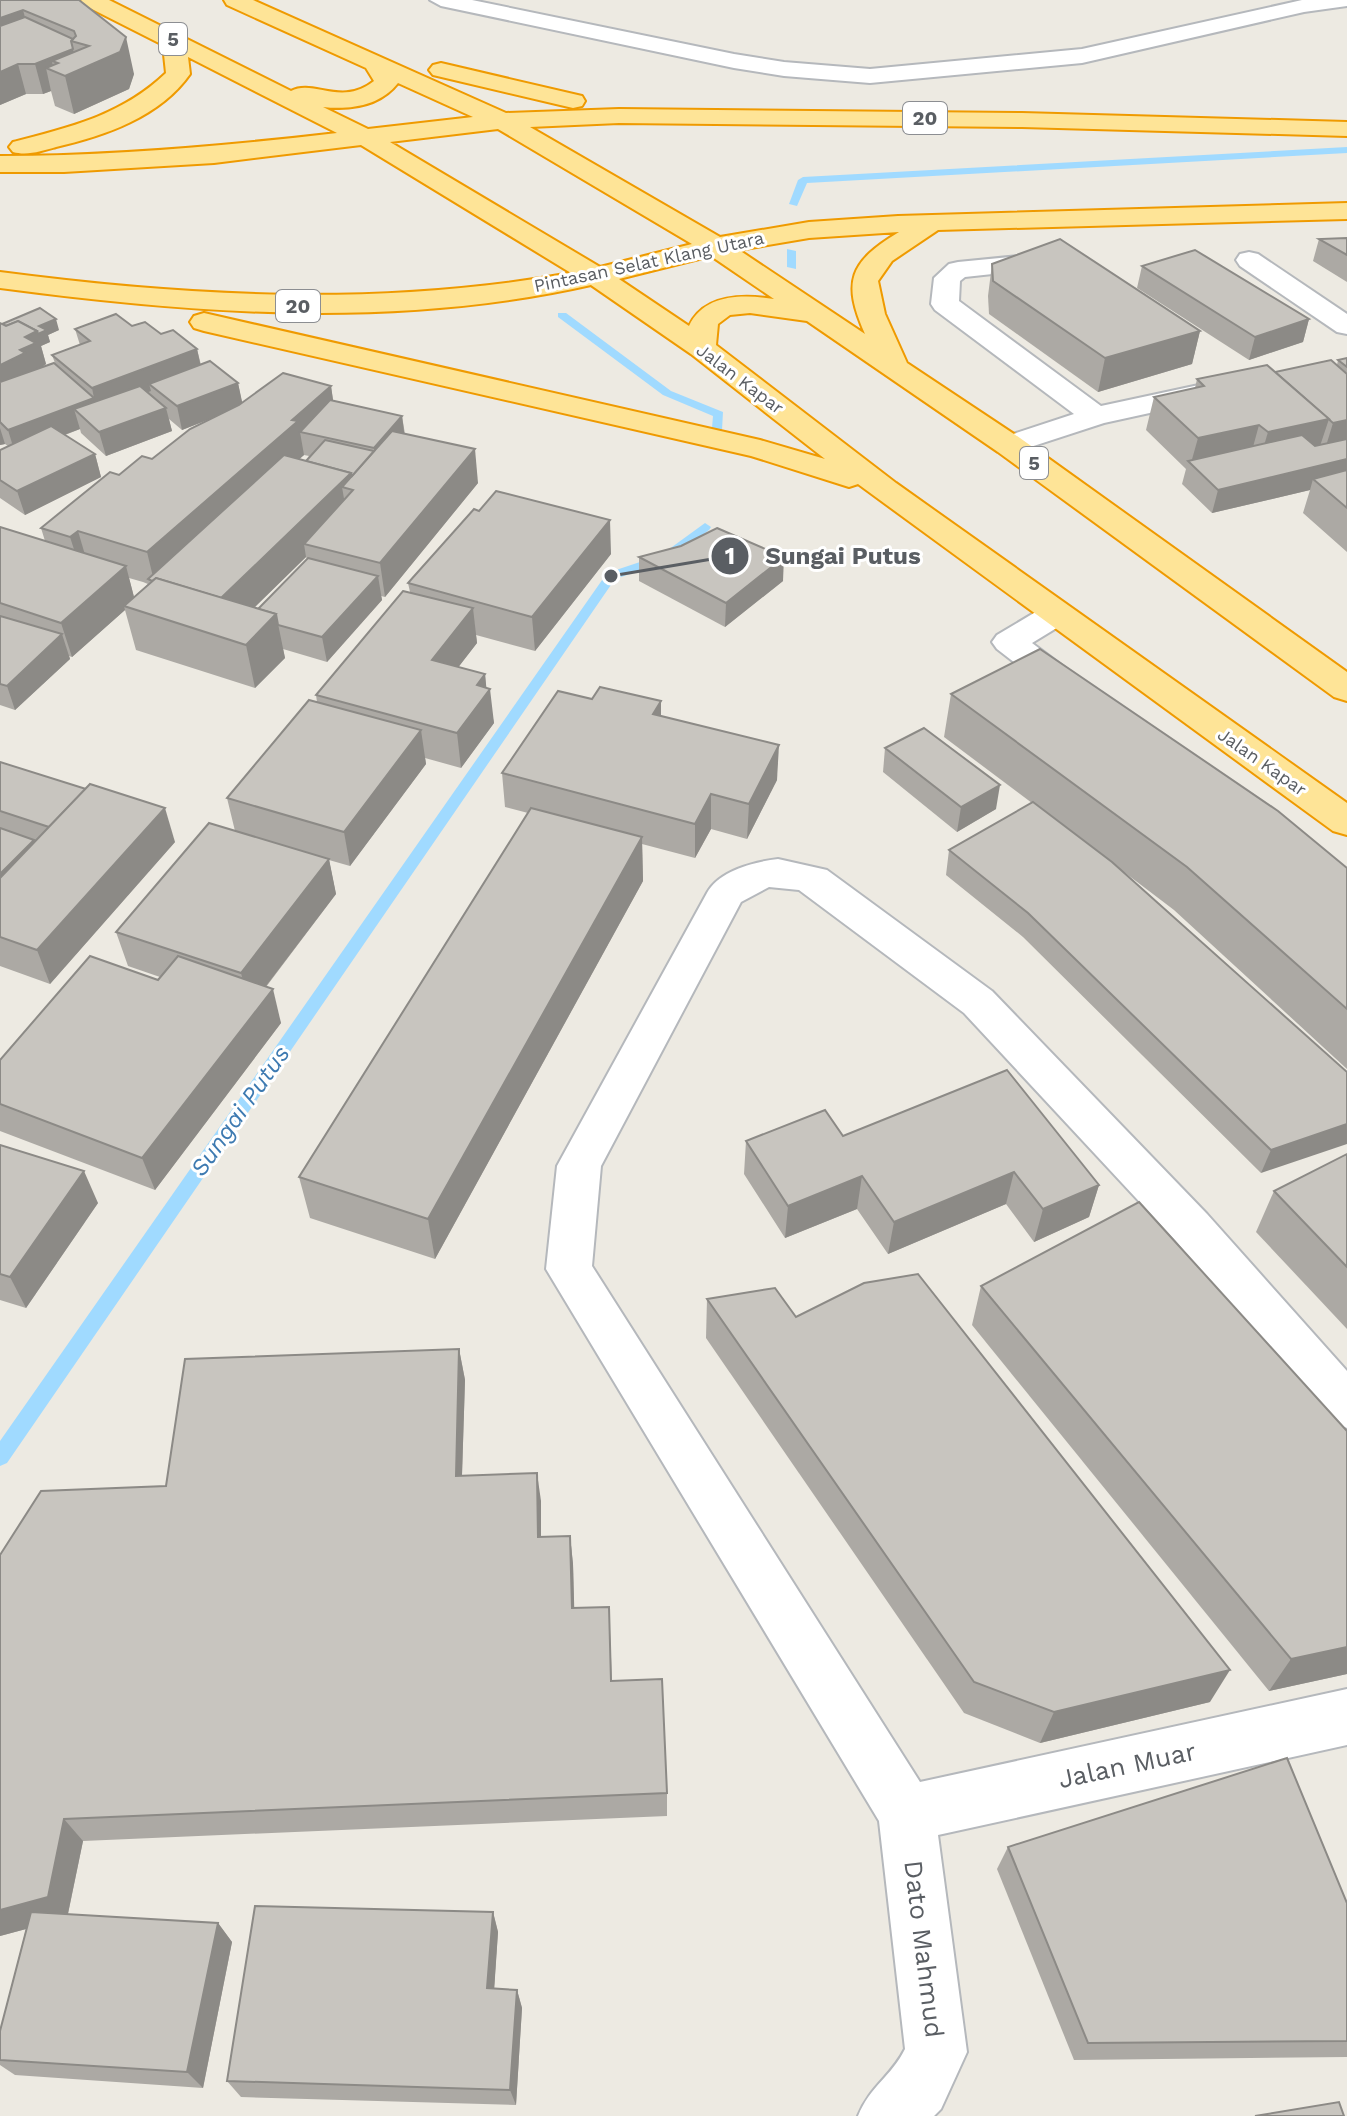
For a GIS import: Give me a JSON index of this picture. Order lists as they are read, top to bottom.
{
  "streets": {
    "highway": [
      "5",
      "20",
      "Pintasan Selat Klang Utara",
      "Jalan Kapar"
    ],
    "street": ["Jalan Muar", "Dato Mahmud"]
  },
  "crossings": [
    ["5", "20"],
    ["5", "Pintasan Selat Klang Utara"],
    ["20", "Jalan Kapar"],
    ["Pintasan Selat Klang Utara", "Jalan Kapar"],
    ["Jalan Muar", "Dato Mahmud"]
  ],
  "water": ["Sungai Putus"],
  "places": ["Sungai Putus"]
}
